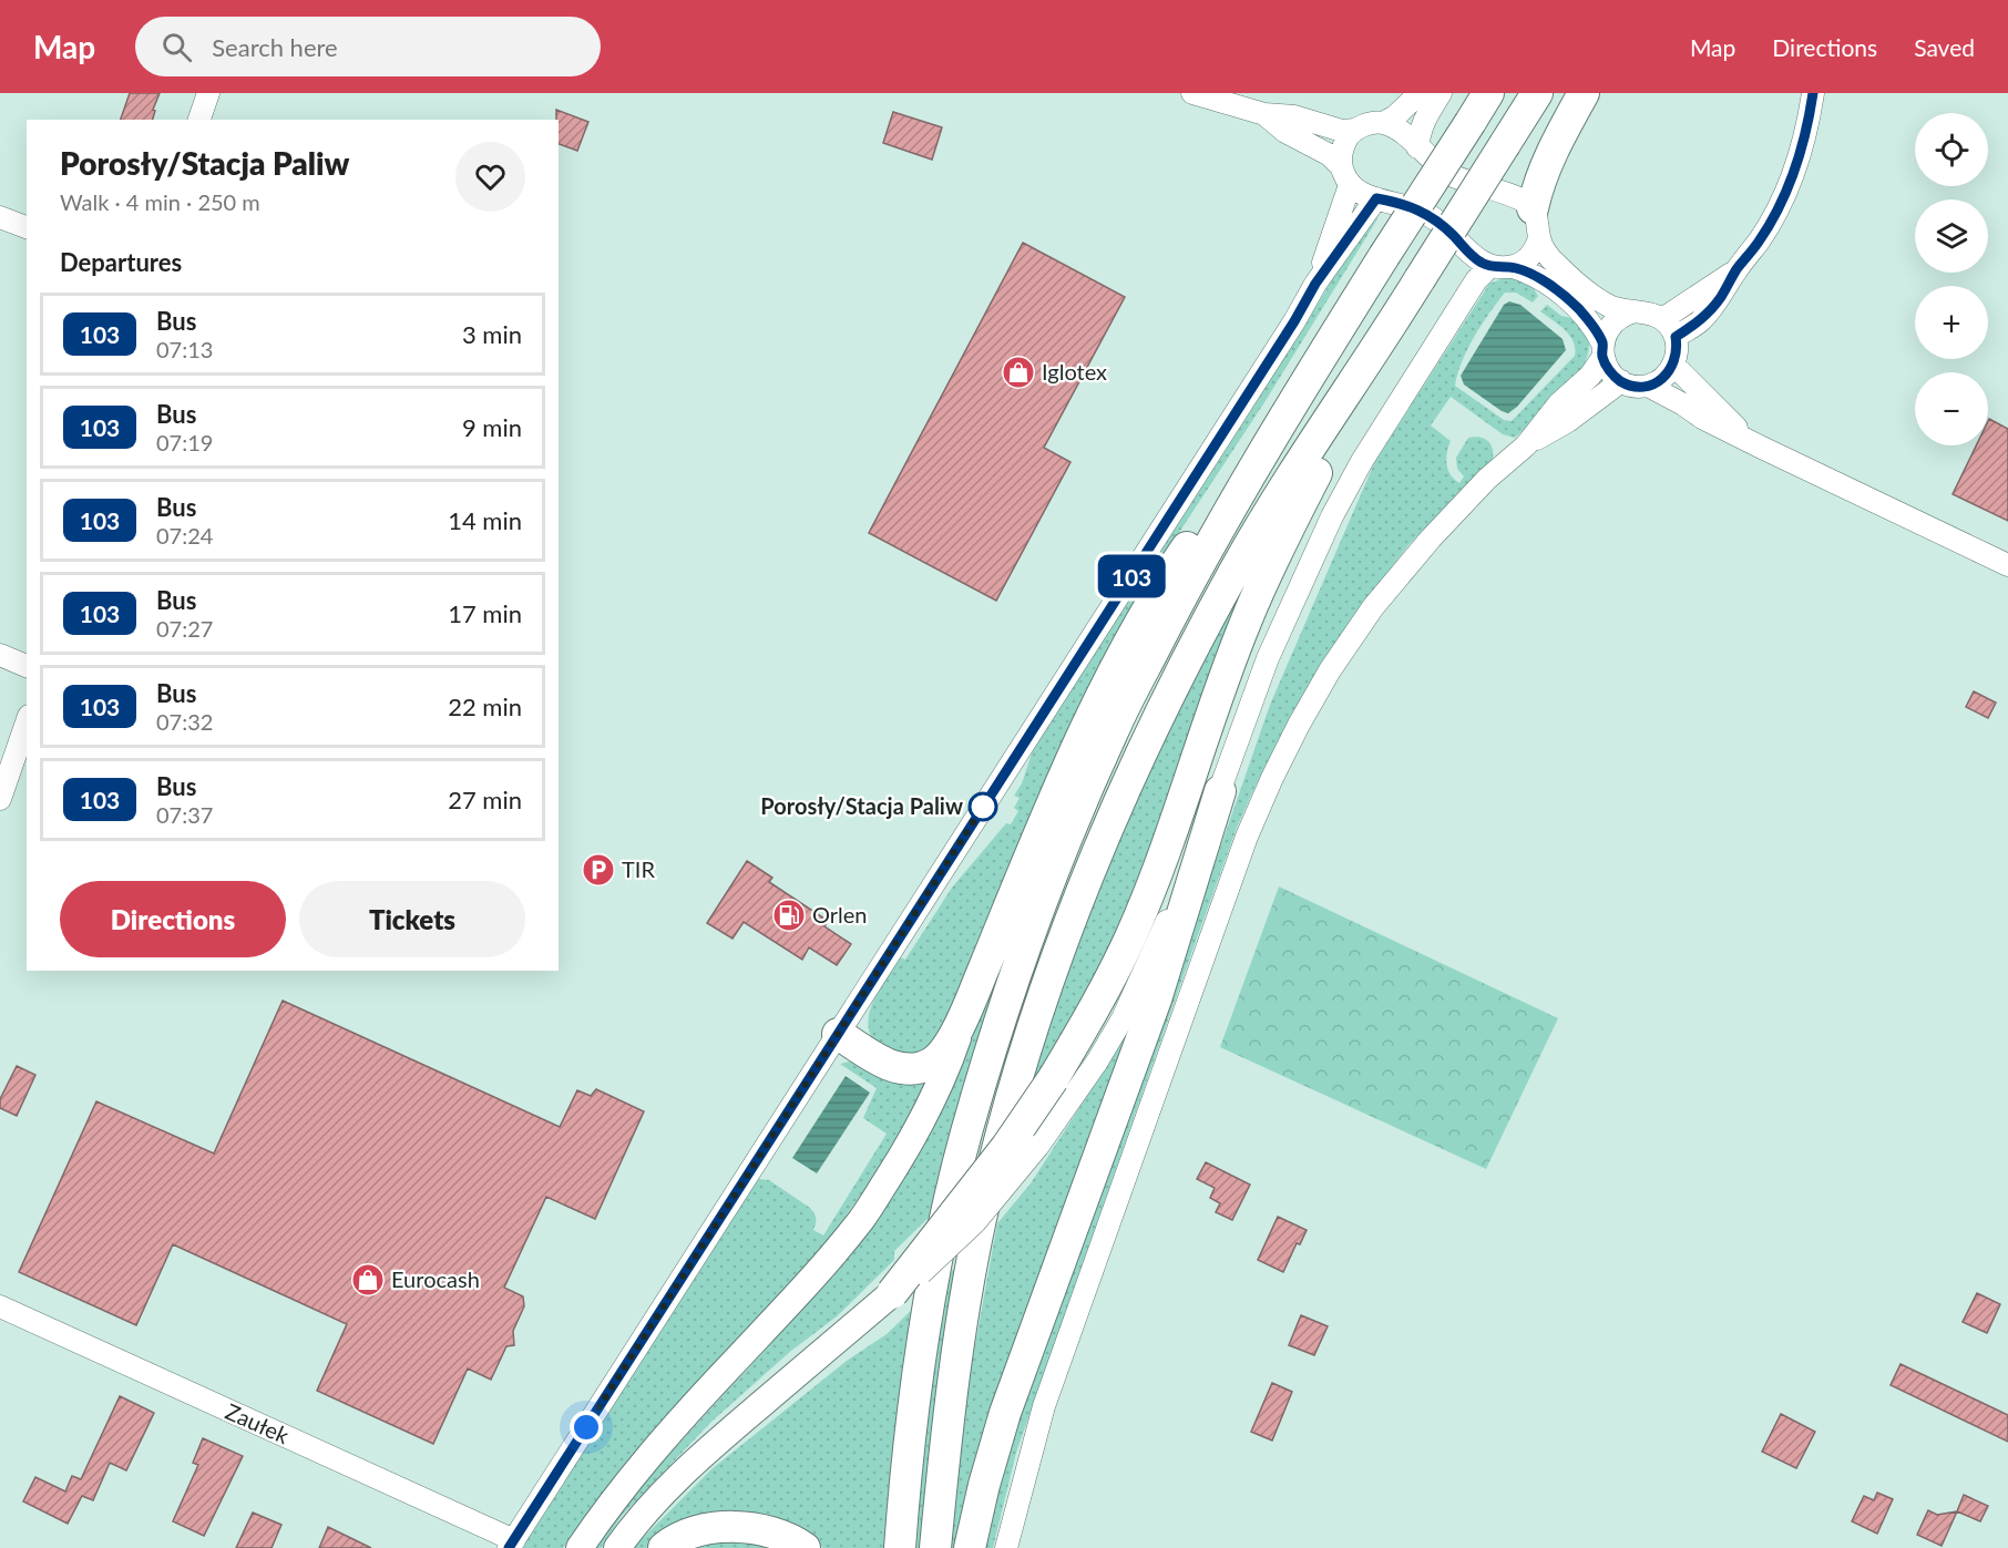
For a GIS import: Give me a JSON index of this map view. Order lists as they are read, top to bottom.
{
  "streets": {
    "street": ["Zaułek"]
  },
  "places": {
    "shop": ["Iglotex", "Eurocash"],
    "other": ["Porosły/Stacja Paliw"],
    "parking": ["TIR"],
    "fuel station": ["Orlen"]
  },
  "lines": ["bus line 103"],
  "page": {
    "header": "Map",
    "search": "Search here",
    "nav": ["Map", "Directions", "Saved"],
    "on_map": "103",
    "map_buttons": ["+", "−"],
    "heading": [
      ["Porosły/Stacja Paliw", "Walk · 4 min · 250 m"],
      "Departures"
    ],
    "list": [
      {
        "mark": "103",
        "name": "Bus",
        "note": "07:13",
        "value": "3 min"
      },
      {
        "mark": "103",
        "name": "Bus",
        "note": "07:19",
        "value": "9 min"
      },
      {
        "mark": "103",
        "name": "Bus",
        "note": "07:24",
        "value": "14 min"
      },
      {
        "mark": "103",
        "name": "Bus",
        "note": "07:27",
        "value": "17 min"
      },
      {
        "mark": "103",
        "name": "Bus",
        "note": "07:32",
        "value": "22 min"
      },
      {
        "mark": "103",
        "name": "Bus",
        "note": "07:37",
        "value": "27 min"
      }
    ],
    "buttons": ["Directions", "Tickets"]
  }
}
